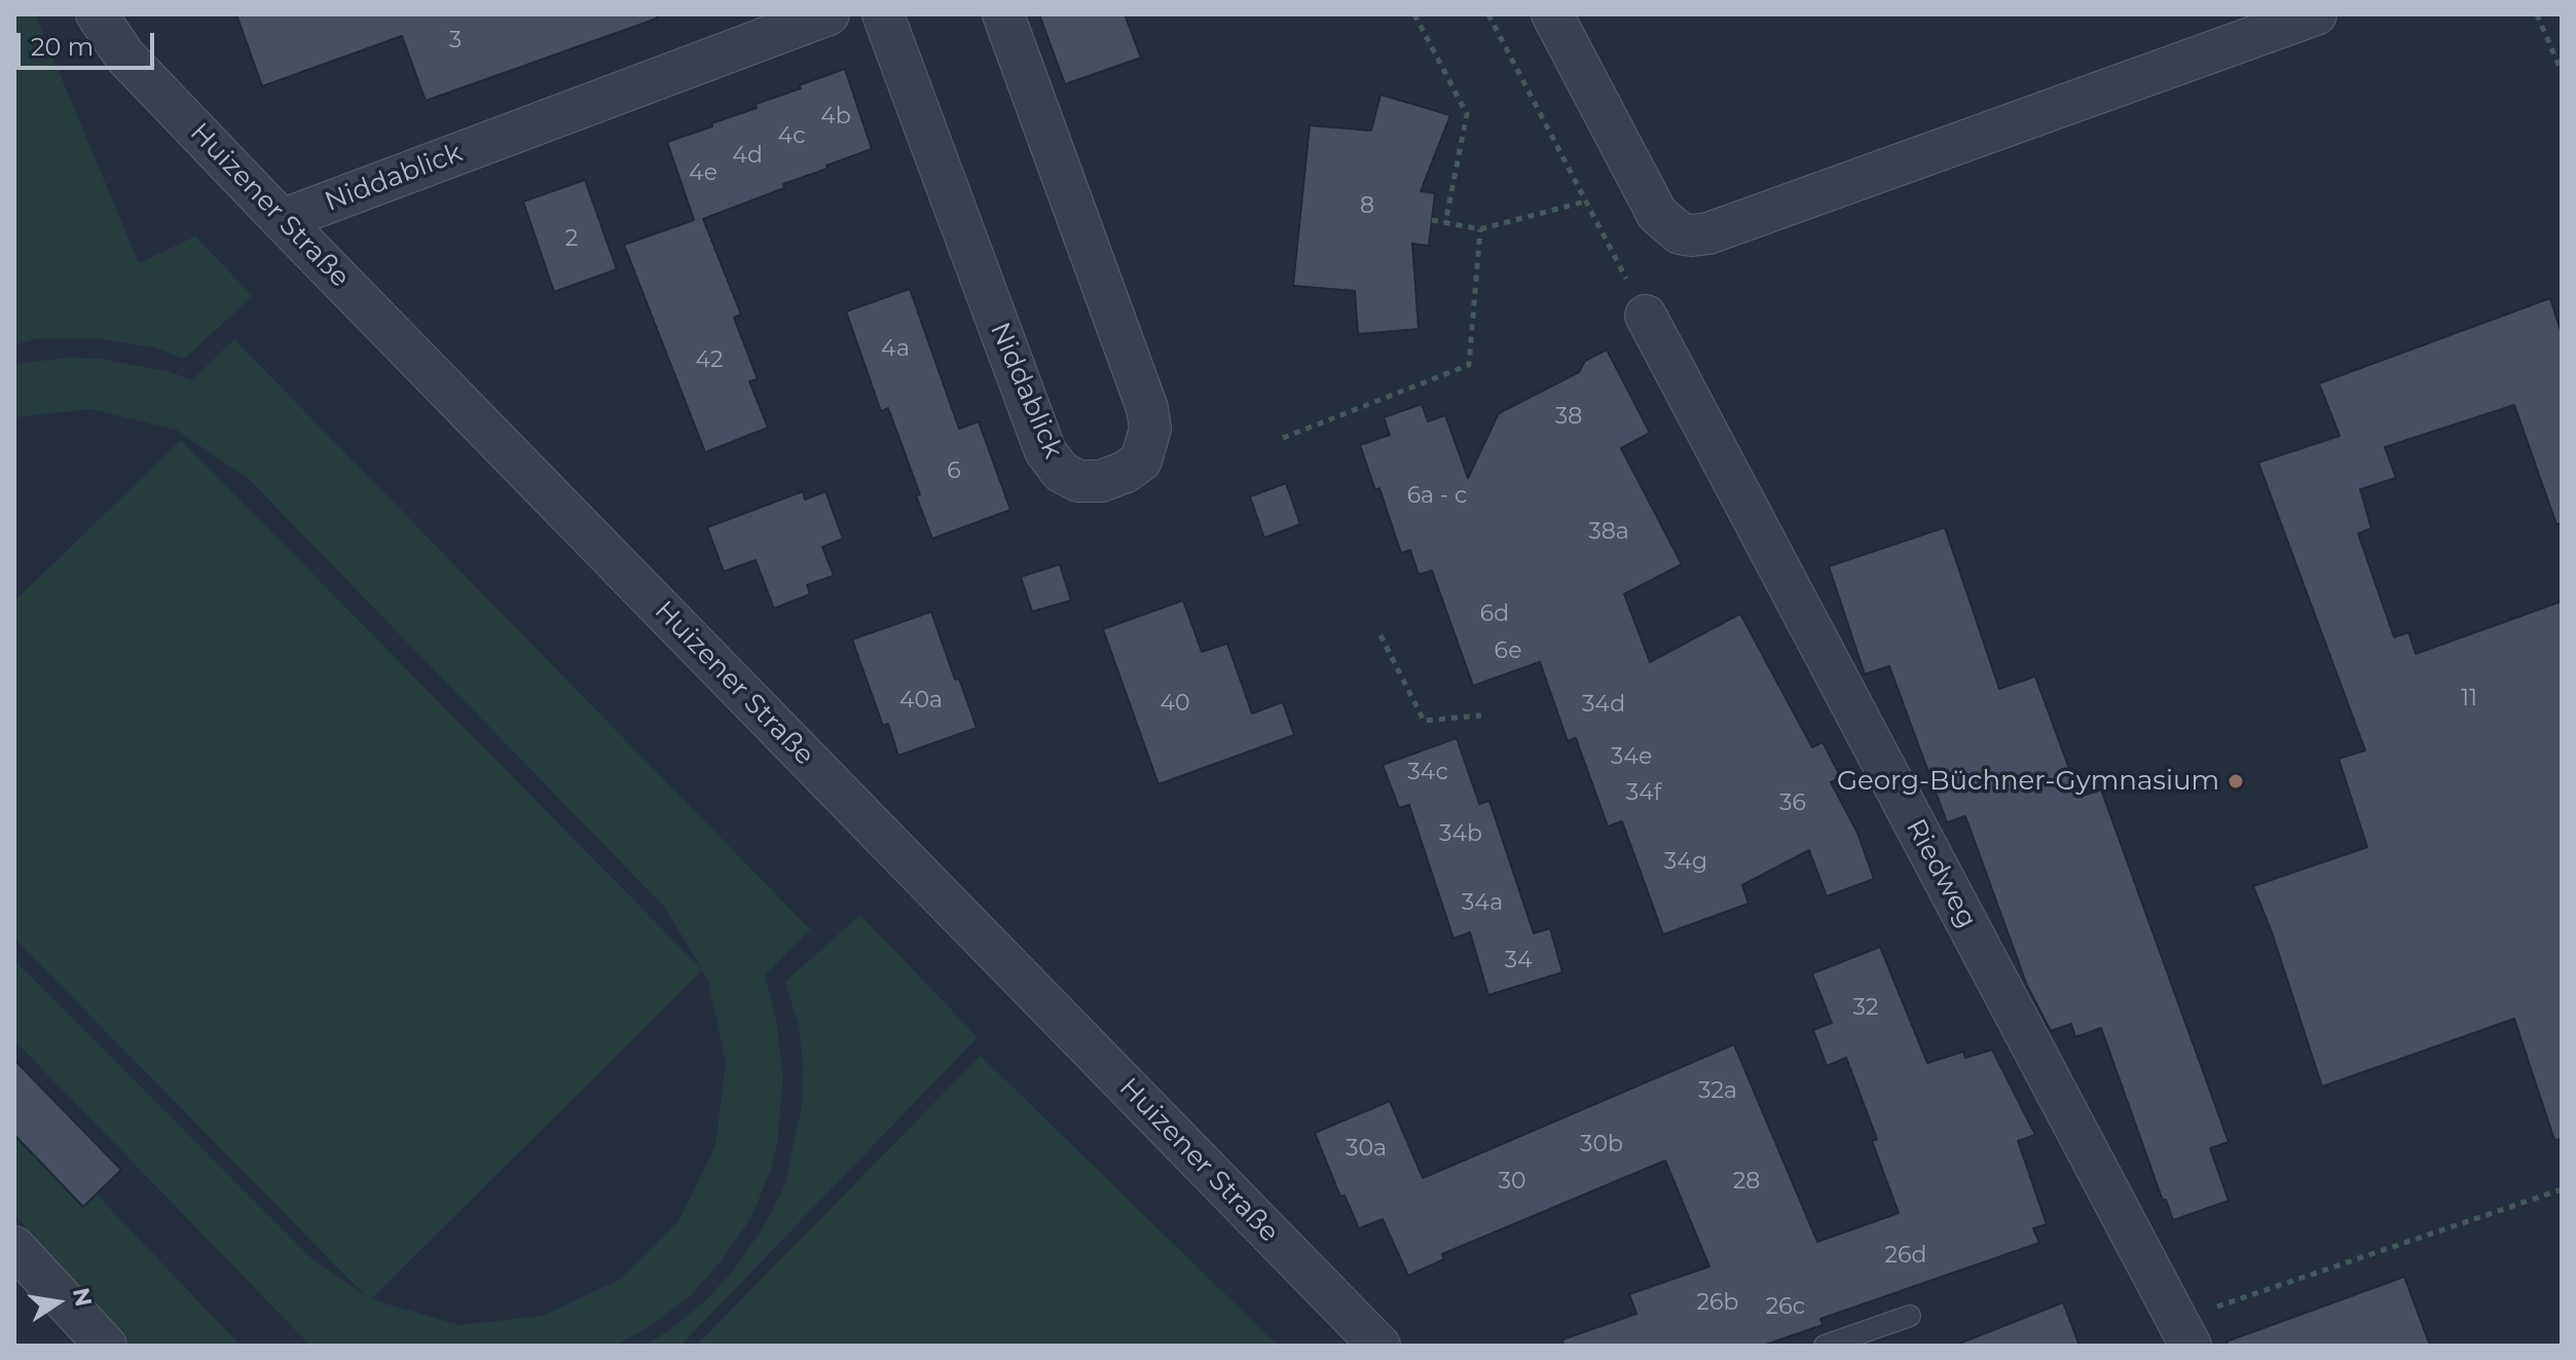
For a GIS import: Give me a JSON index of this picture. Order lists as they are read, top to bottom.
{
  "streets": {
    "street": ["Niddablick", "Huizener Straße", "Riedweg"]
  },
  "crossings": [
    ["Niddablick", "Huizener Straße"]
  ],
  "places": ["Georg-Büchner-Gymnasium"],
  "house_numbers": [
    "3",
    "4b",
    "4c",
    "4d",
    "4e",
    "8",
    "2",
    "4a",
    "42",
    "38",
    "6",
    "6a - c",
    "38a",
    "6d",
    "6e",
    "11",
    "40a",
    "40",
    "34d",
    "34e",
    "34c",
    "34f",
    "36",
    "34b",
    "34g",
    "34a",
    "34",
    "32",
    "32a",
    "30b",
    "30a",
    "30",
    "28",
    "26d",
    "26b",
    "26c"
  ],
  "scale_bar": "20 m",
  "north": "right"
}
